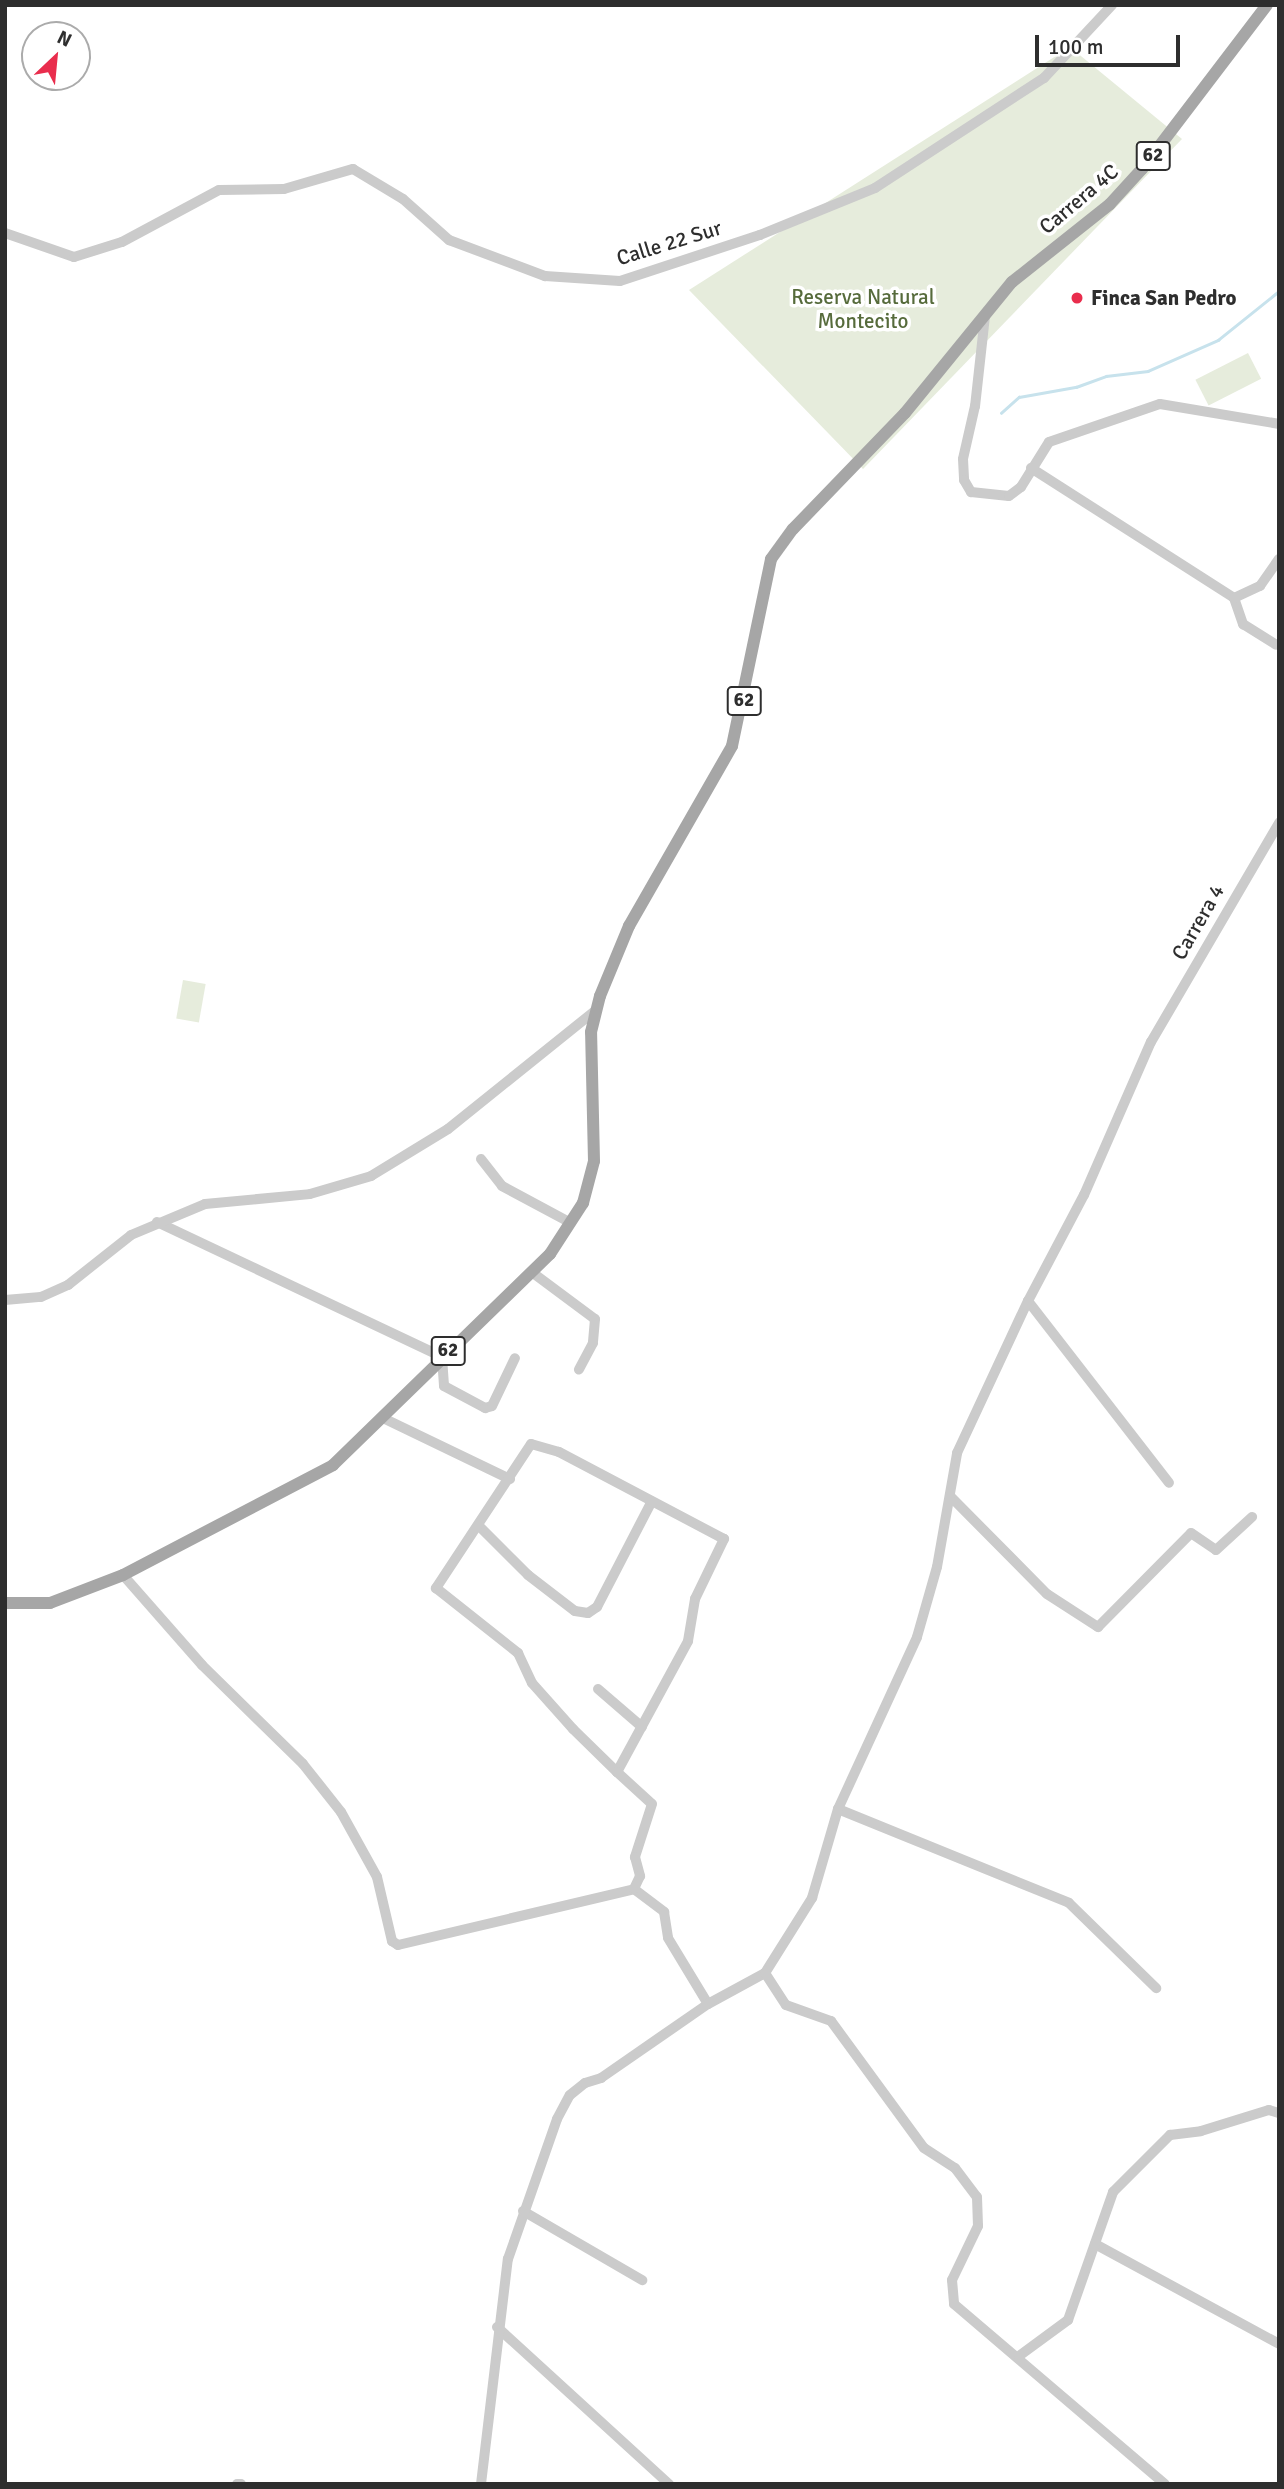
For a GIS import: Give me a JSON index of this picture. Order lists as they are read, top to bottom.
{
  "streets": {
    "main road": ["62", "Carrera 4C"],
    "street": ["Calle 22 Sur", "Carrera 4"]
  },
  "crossings": [
    ["62", "Carrera 4C"]
  ],
  "parks": ["Reserva Natural Montecito"],
  "places": ["Finca San Pedro"],
  "scale_bar": "100 m",
  "north": "top right"
}
